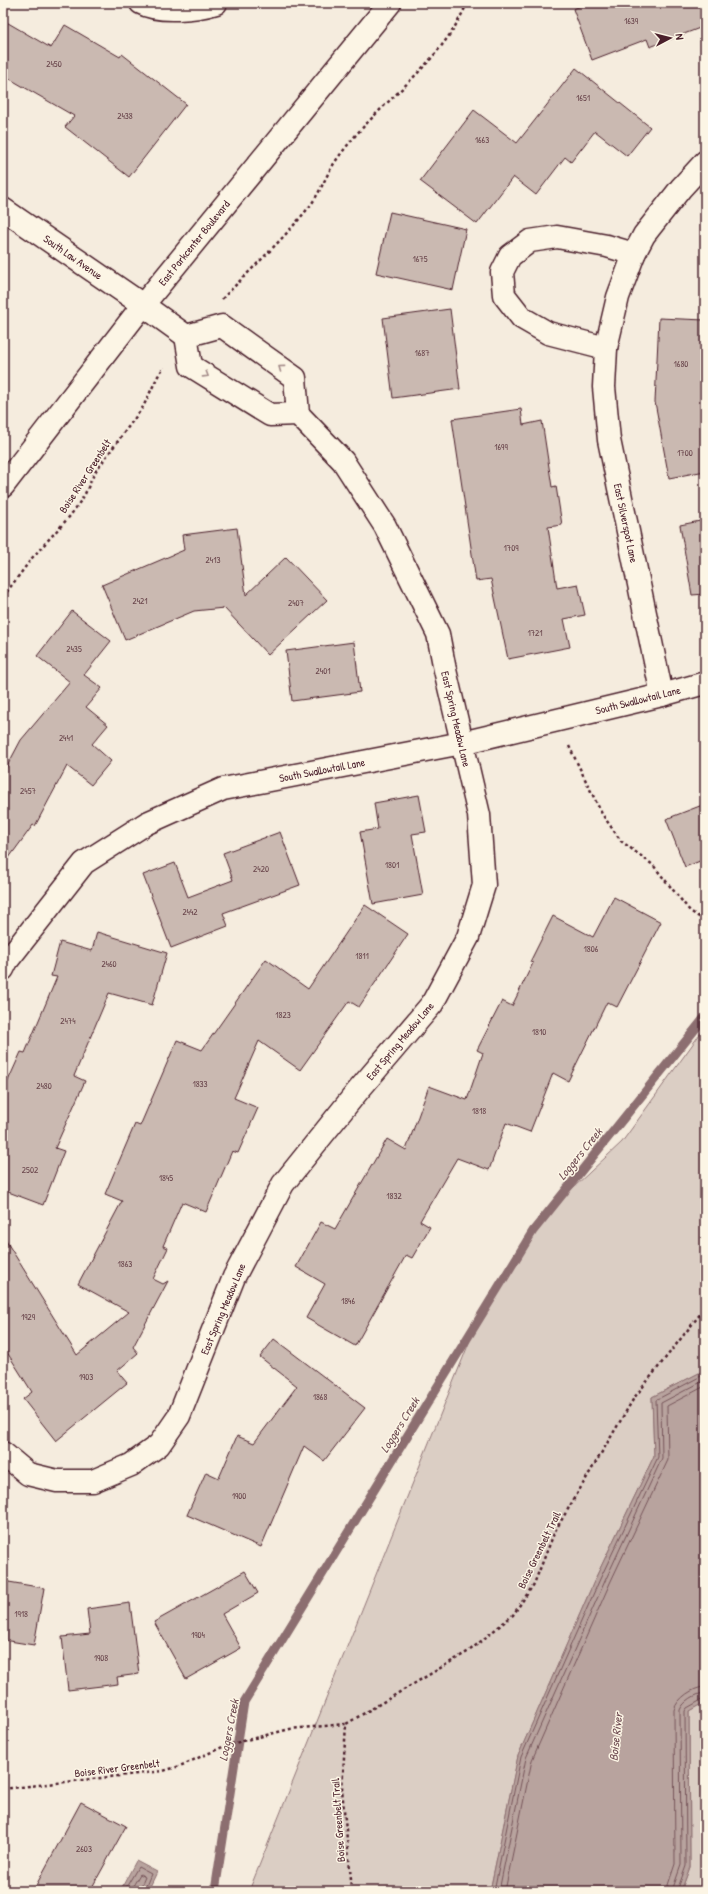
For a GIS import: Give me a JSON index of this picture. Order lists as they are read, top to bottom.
{
  "streets": {
    "street": [
      "East Parkcenter Boulevard",
      "South Law Avenue",
      "East Silverspot Lane",
      "South Swallowtail Lane",
      "East Spring Meadow Lane"
    ],
    "path": ["Boise River Greenbelt", "Boise Greenbelt Trail"]
  },
  "crossings": [
    ["East Parkcenter Boulevard", "South Law Avenue"],
    ["Boise River Greenbelt", "Boise Greenbelt Trail"],
    ["East Silverspot Lane", "South Swallowtail Lane"],
    ["South Swallowtail Lane", "East Spring Meadow Lane"]
  ],
  "water": ["Loggers Creek", "Boise River"],
  "house_numbers": [
    "1639",
    "2450",
    "1651",
    "2438",
    "1663",
    "1675",
    "1687",
    "1680",
    "1699",
    "1700",
    "1709",
    "2413",
    "2421",
    "2407",
    "1721",
    "2435",
    "2401",
    "2441",
    "2457",
    "1801",
    "2420",
    "2442",
    "1806",
    "1811",
    "2460",
    "1823",
    "2474",
    "1810",
    "1833",
    "2480",
    "1818",
    "2502",
    "1845",
    "1832",
    "1863",
    "1846",
    "1929",
    "1903",
    "1868",
    "1900",
    "1918",
    "1904",
    "1908",
    "2603"
  ],
  "north": "right"
}
